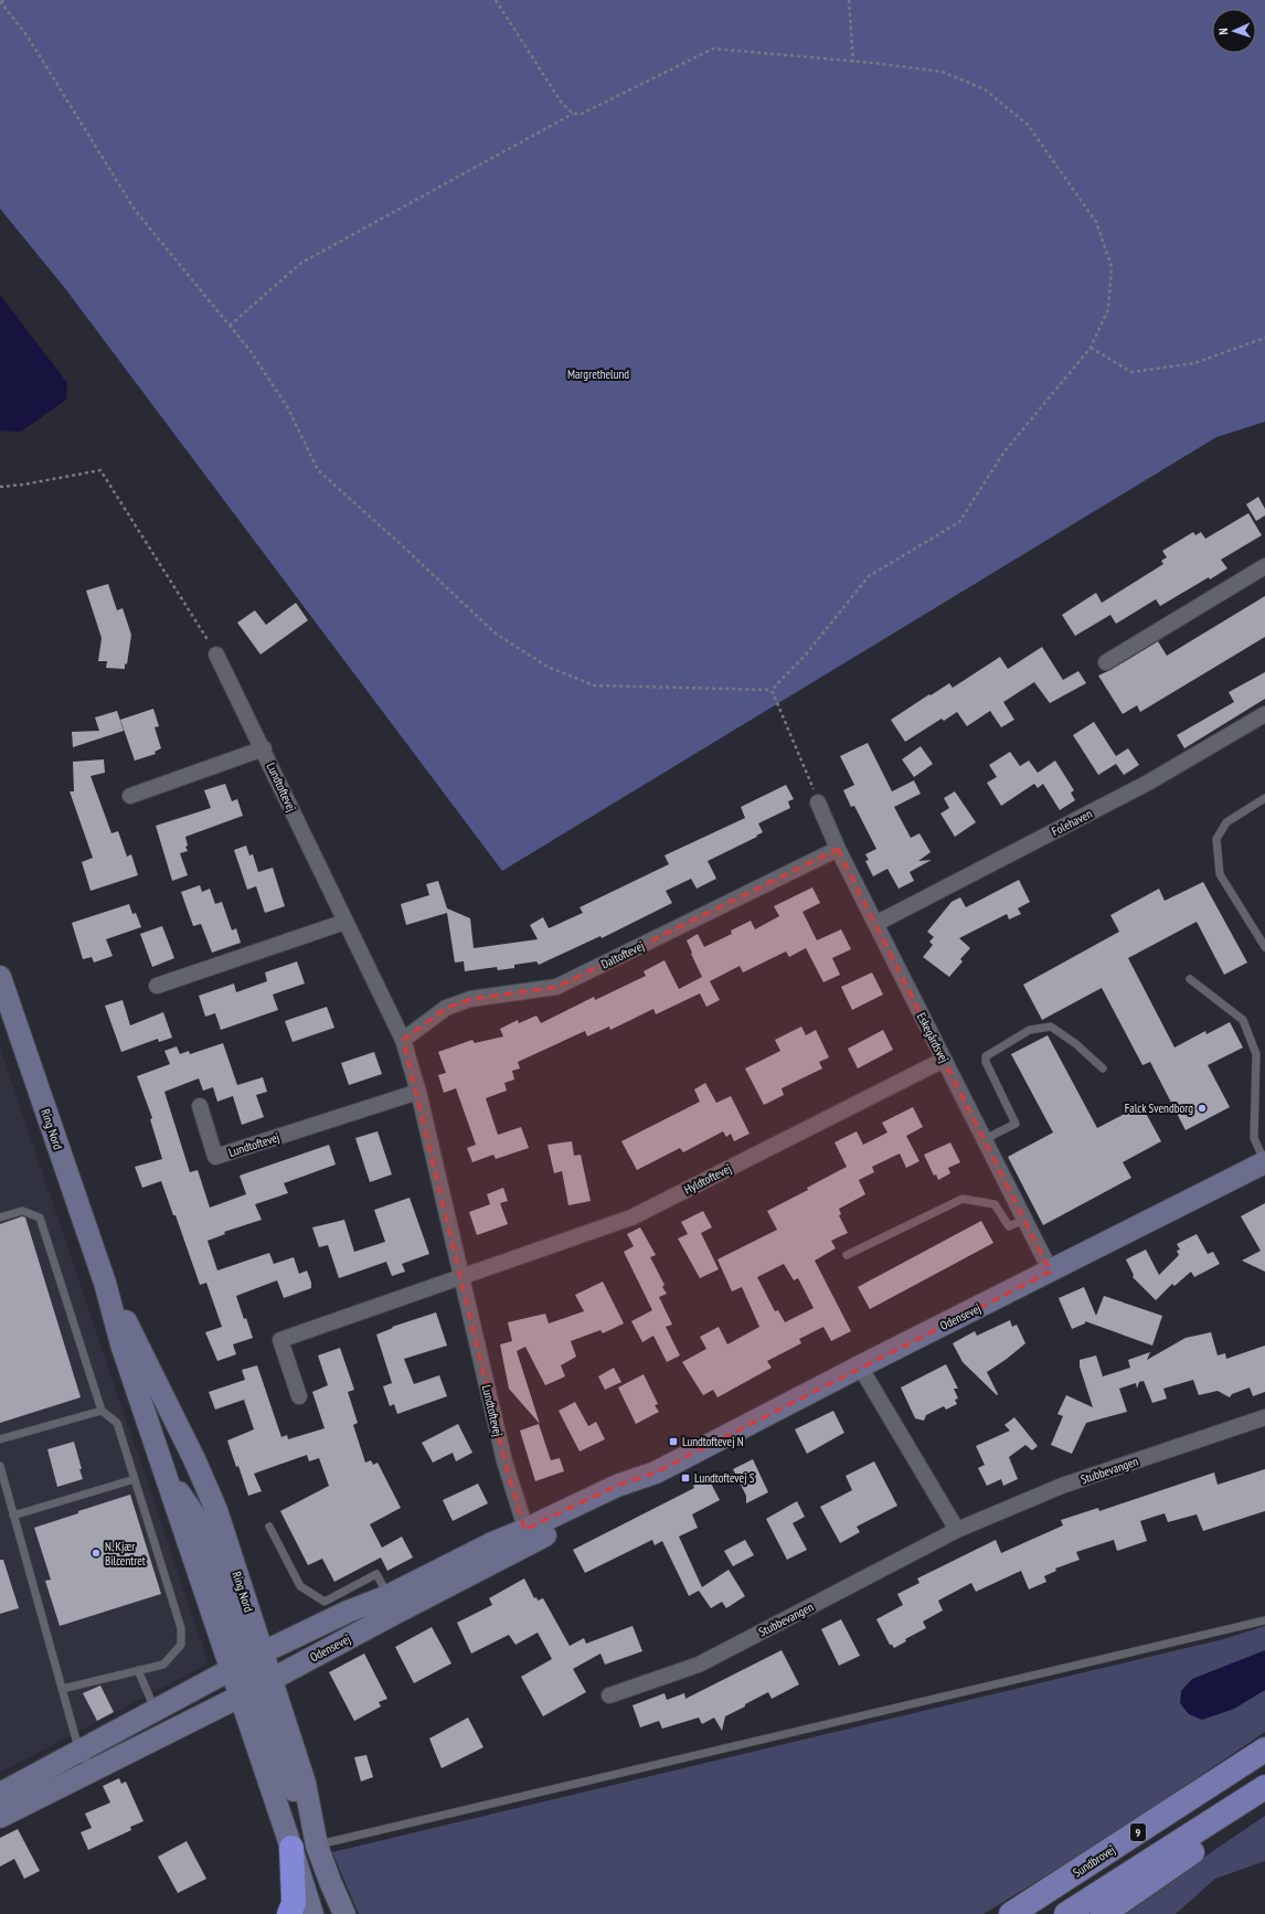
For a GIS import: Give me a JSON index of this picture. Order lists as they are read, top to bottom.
{
  "streets": {
    "main road": [
      "Ring Nord",
      "Odensevej",
      "9",
      "Sundbrovej"
    ],
    "street": [
      "Lundtoftevej",
      "Folehaven",
      "Daltoftevej",
      "Eskegårdsvej",
      "Hyldtoftevej",
      "Stubbevangen"
    ]
  },
  "crossings": [
    ["Lundtoftevej", "Daltoftevej"],
    ["Lundtoftevej", "Hyldtoftevej"],
    ["Lundtoftevej", "Odensevej"],
    ["Folehaven", "Eskegårdsvej"],
    ["Daltoftevej", "Eskegårdsvej"],
    ["Eskegårdsvej", "Hyldtoftevej"],
    ["Eskegårdsvej", "Odensevej"],
    ["Ring Nord", "Odensevej"]
  ],
  "parks": ["Margrethelund"],
  "places": {
    "other": ["Falck Svendborg", "N. Kjær Bilcentret"],
    "transit": ["Lundtoftevej N", "Lundtoftevej S"]
  },
  "north": "left"
}
